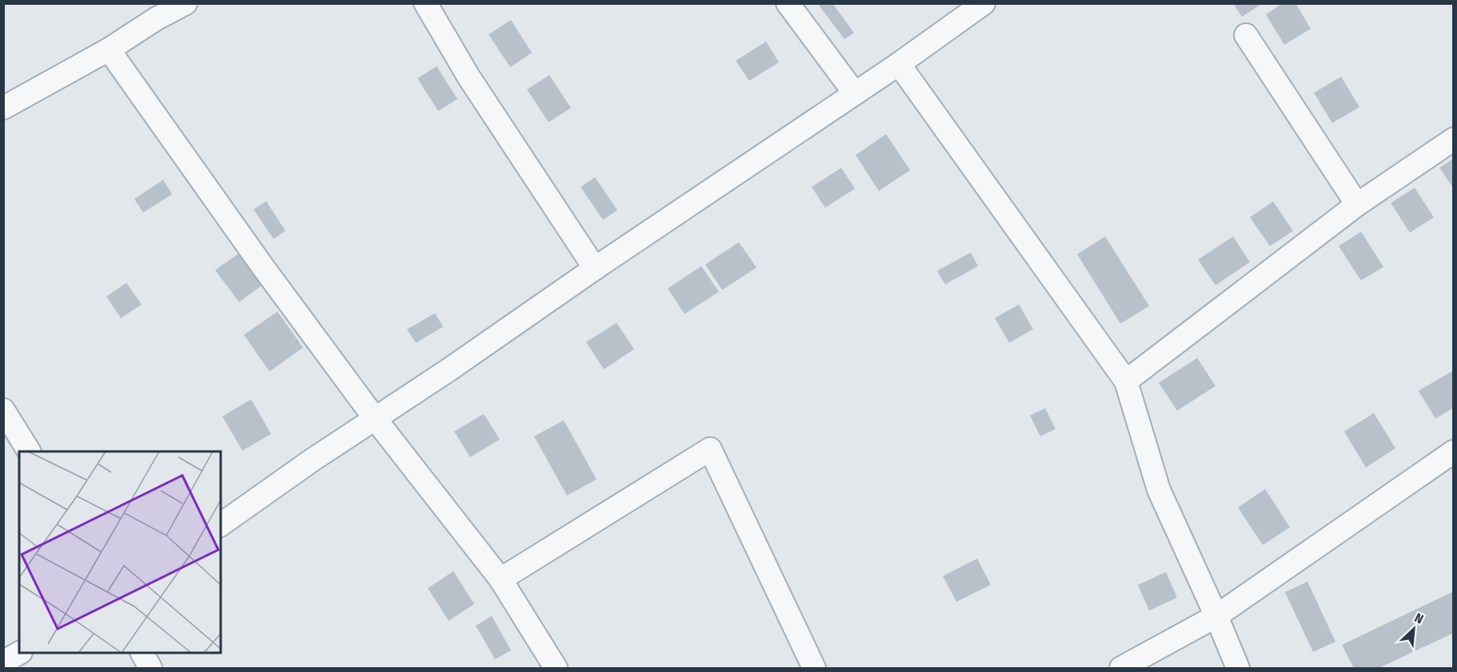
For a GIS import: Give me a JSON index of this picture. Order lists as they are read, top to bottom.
{
  "north": "top right"
}
